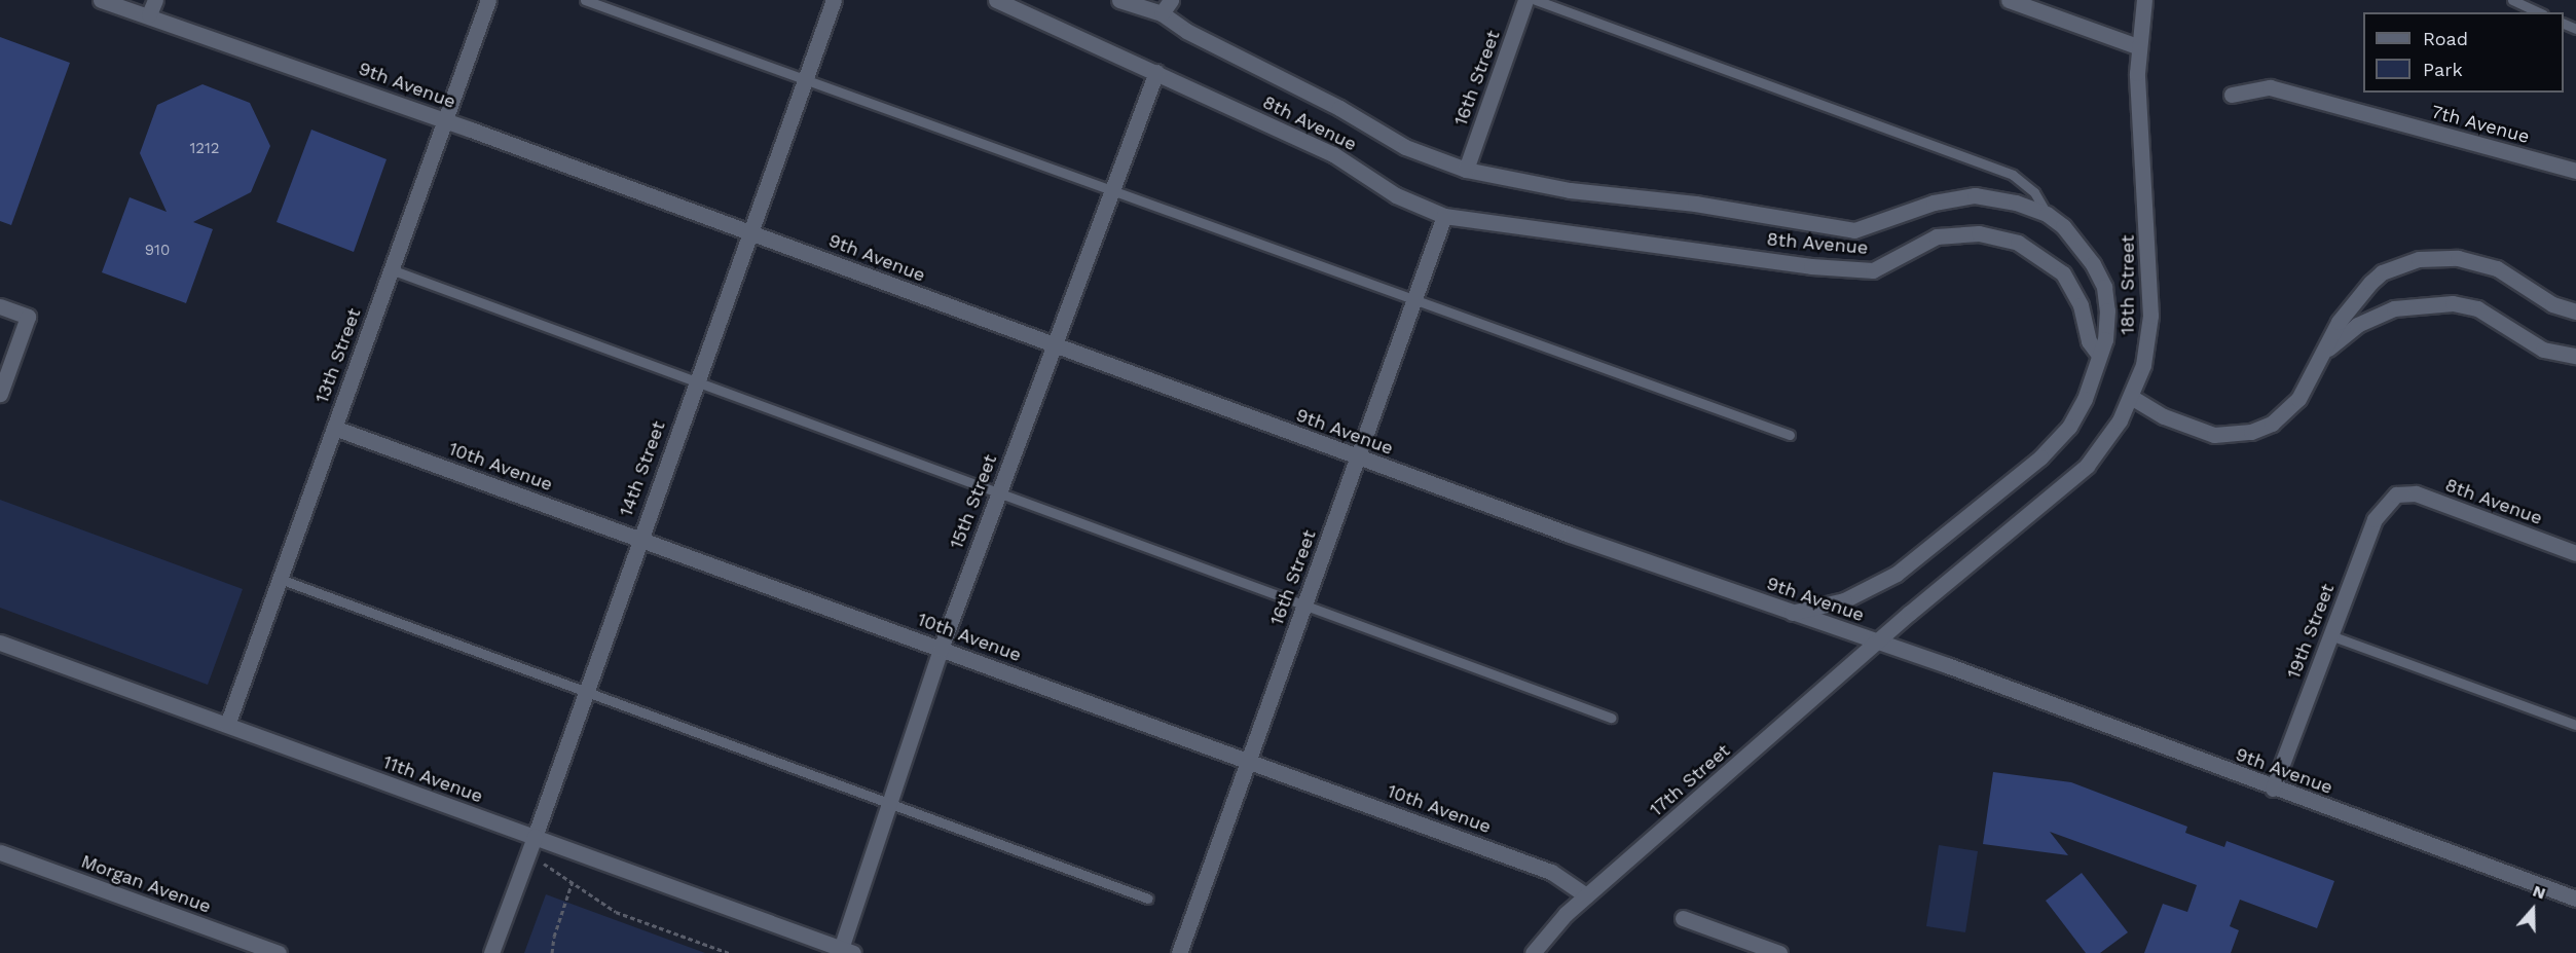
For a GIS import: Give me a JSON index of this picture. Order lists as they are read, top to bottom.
{
  "streets": {
    "street": [
      "16th Street",
      "9th Avenue",
      "8th Avenue",
      "7th Avenue",
      "18th Street",
      "13th Street",
      "10th Avenue",
      "14th Street",
      "15th Street",
      "19th Street",
      "11th Avenue",
      "17th Street",
      "Morgan Avenue"
    ]
  },
  "crossings": [
    ["16th Street", "9th Avenue"],
    ["16th Street", "8th Avenue"],
    ["16th Street", "10th Avenue"],
    ["9th Avenue", "18th Street"],
    ["9th Avenue", "13th Street"],
    ["9th Avenue", "14th Street"],
    ["9th Avenue", "15th Street"],
    ["9th Avenue", "19th Street"],
    ["9th Avenue", "17th Street"],
    ["8th Avenue", "15th Street"],
    ["8th Avenue", "19th Street"],
    ["18th Street", "17th Street"],
    ["13th Street", "10th Avenue"],
    ["13th Street", "11th Avenue"],
    ["10th Avenue", "14th Street"],
    ["10th Avenue", "15th Street"],
    ["10th Avenue", "17th Street"],
    ["14th Street", "11th Avenue"],
    ["15th Street", "11th Avenue"]
  ],
  "house_numbers": ["1212", "910"],
  "legend": ["Road", "Park"],
  "north": "top"
}
